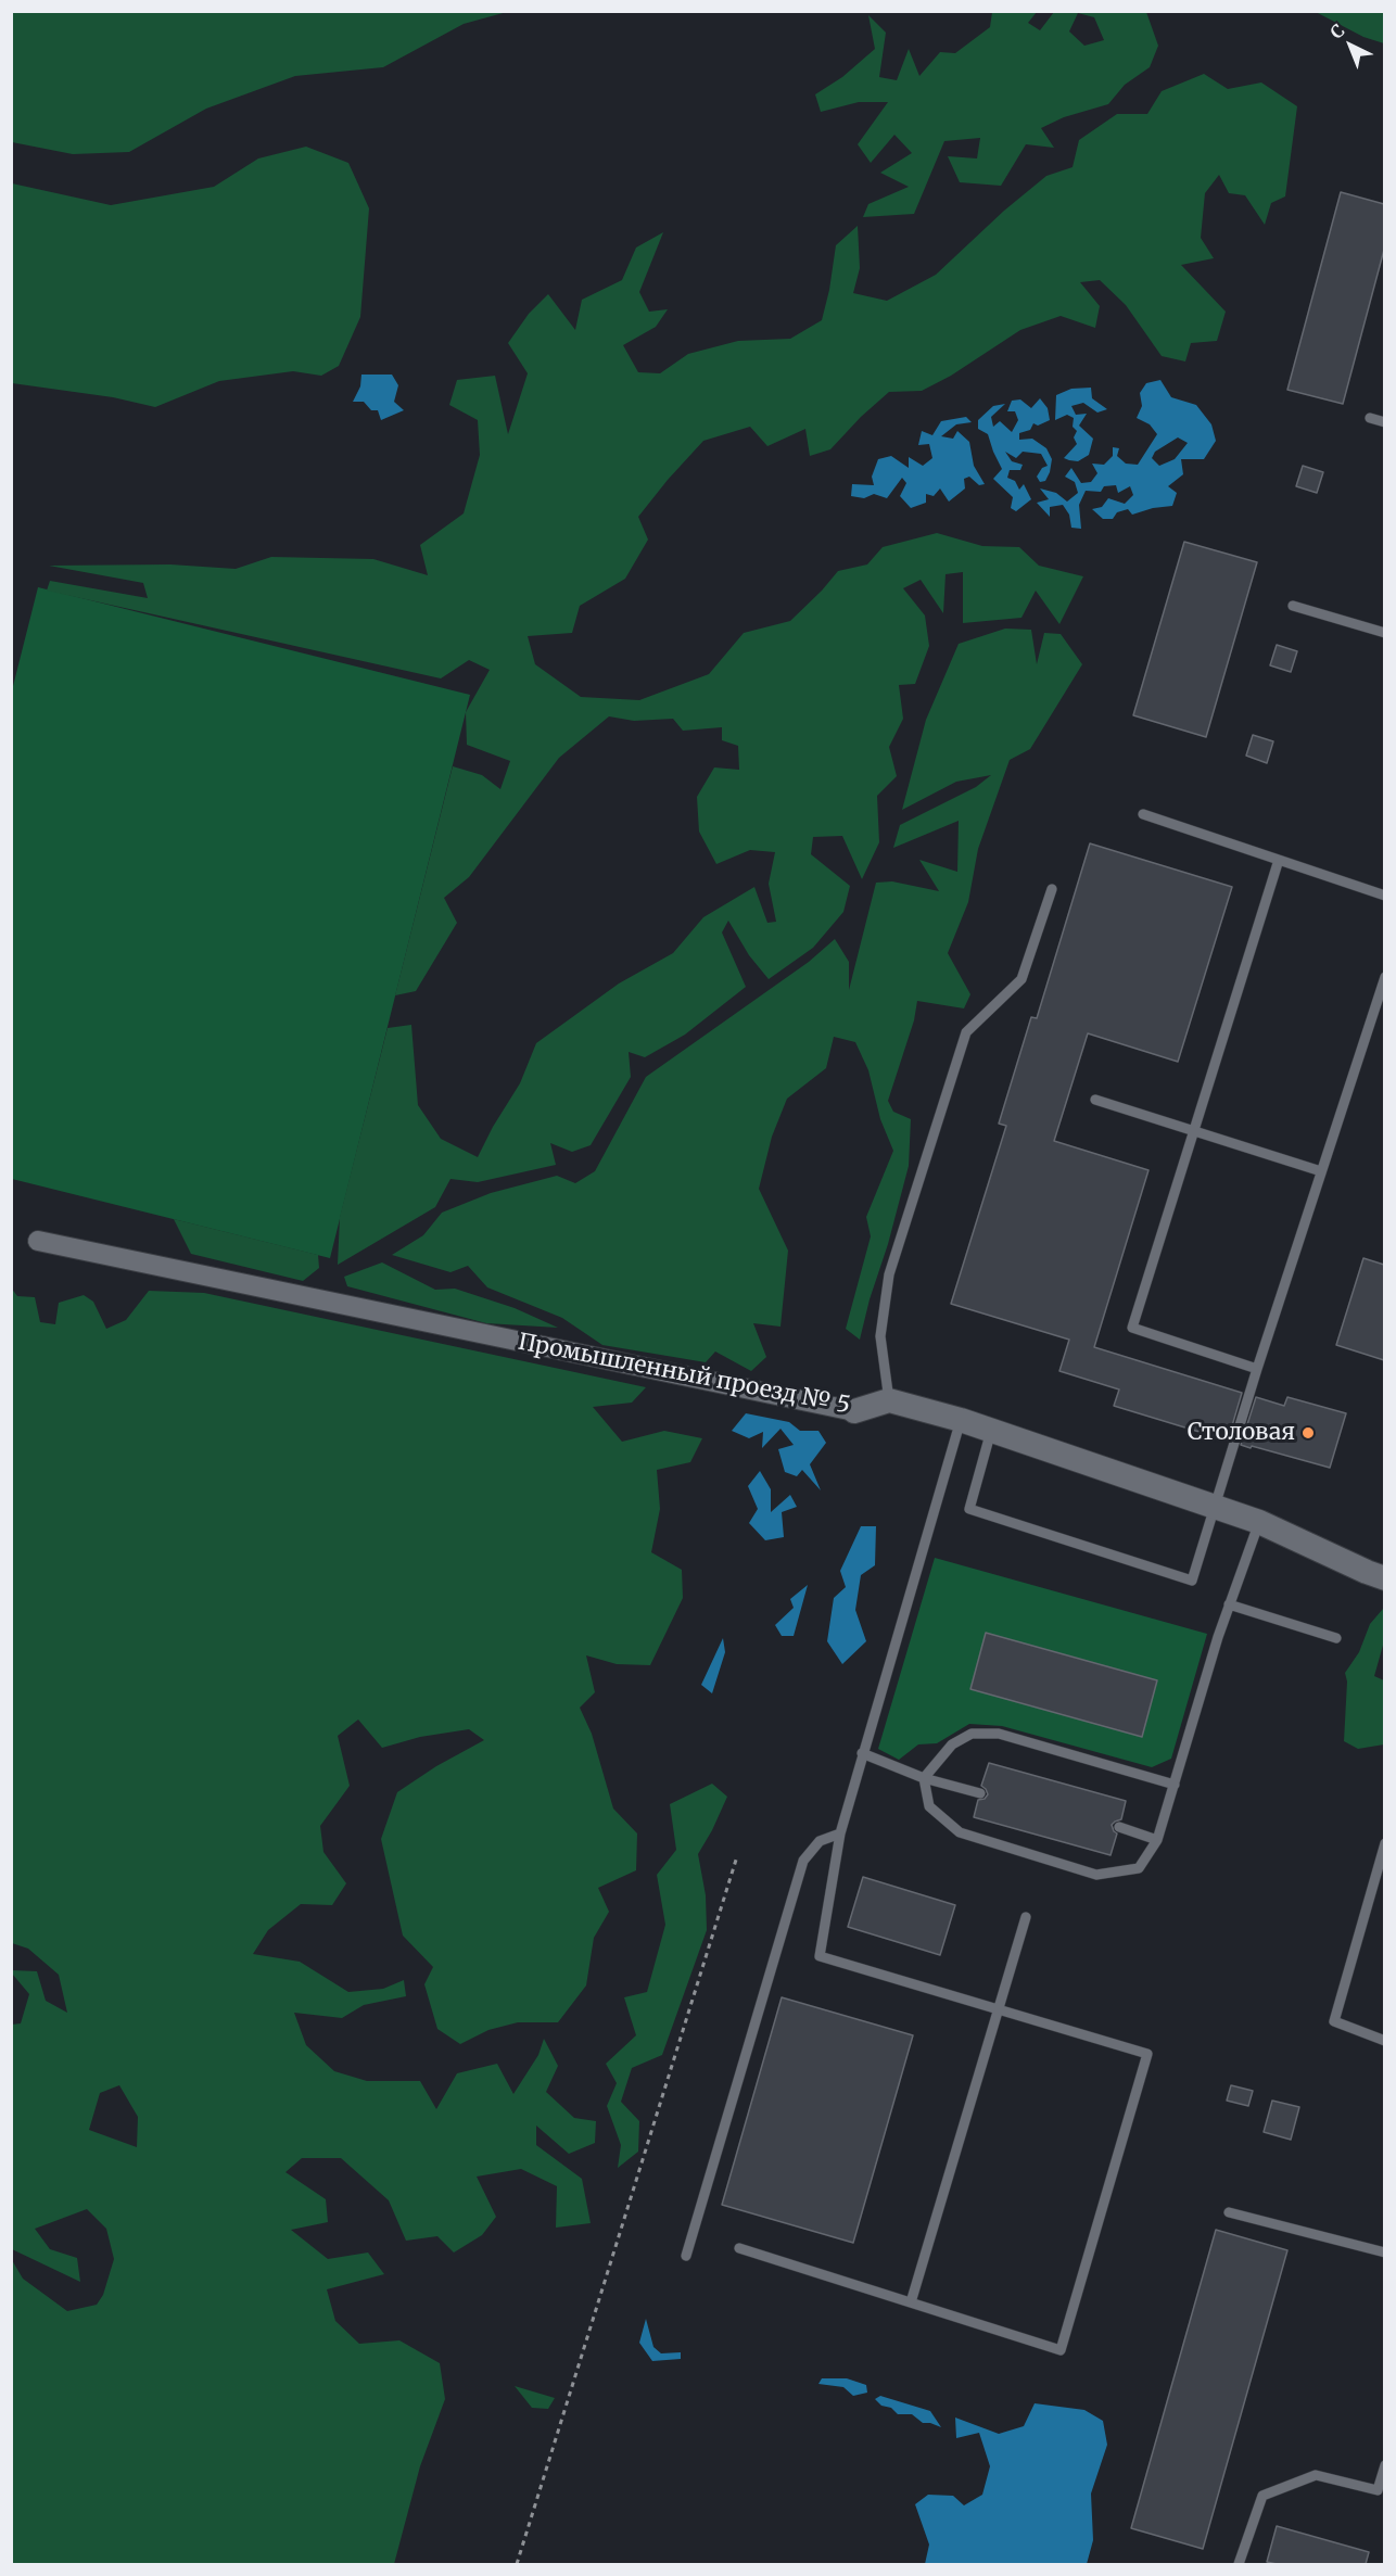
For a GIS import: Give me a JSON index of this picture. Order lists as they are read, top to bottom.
{
  "streets": {
    "street": ["Промышленный проезд № 5"]
  },
  "places": ["Столовая"],
  "north": "top left"
}
